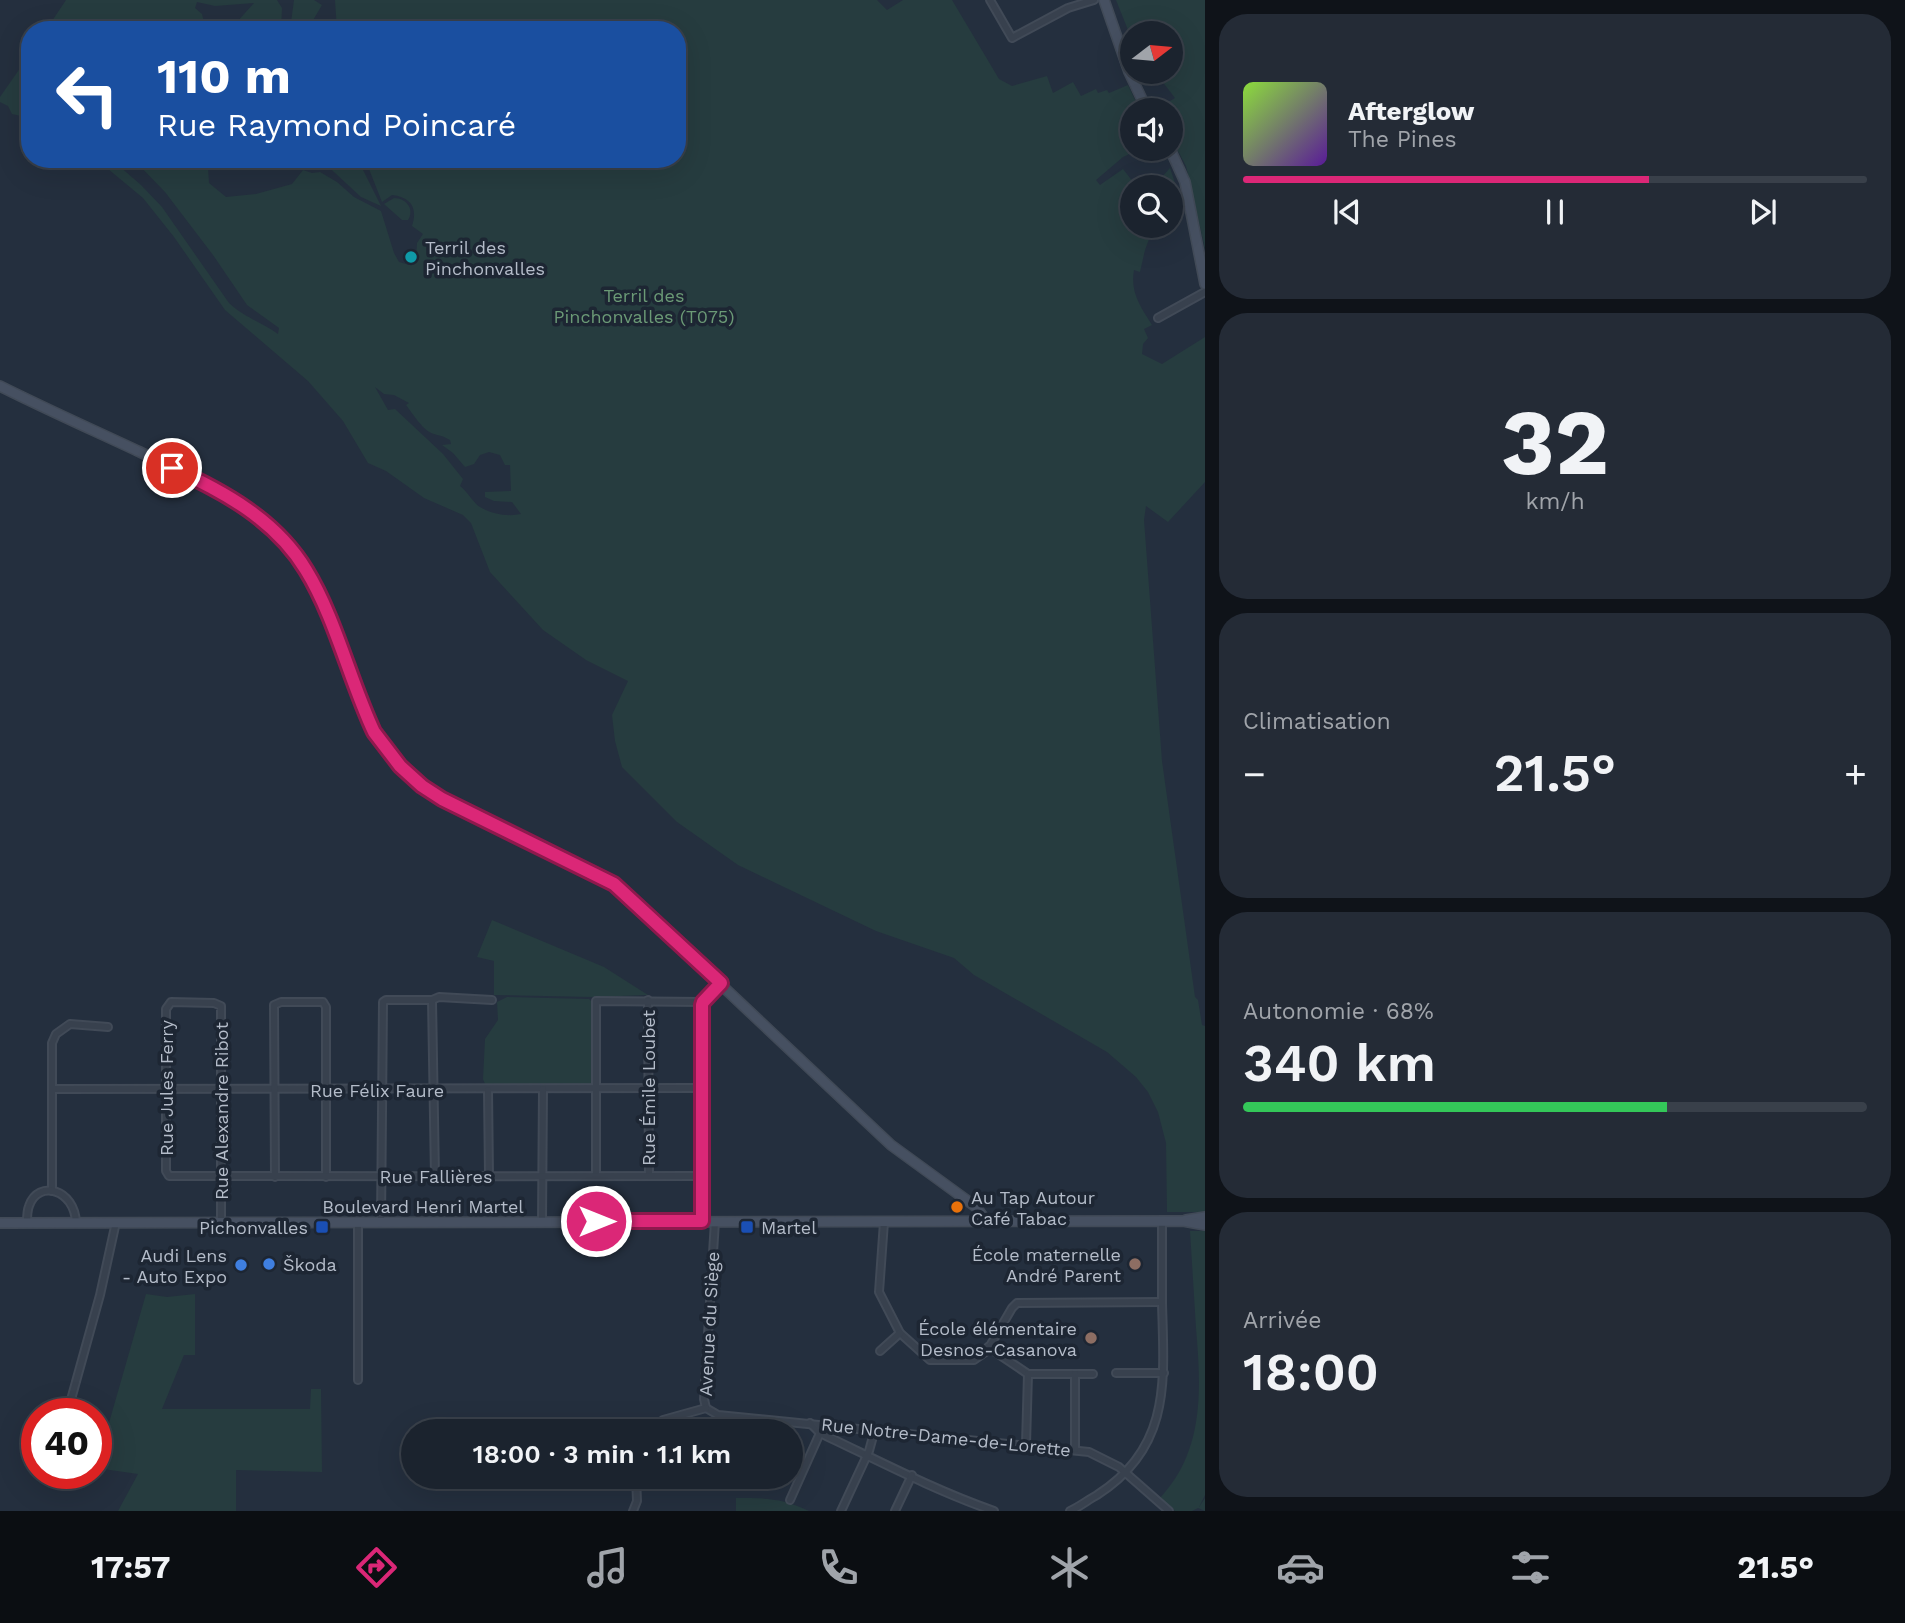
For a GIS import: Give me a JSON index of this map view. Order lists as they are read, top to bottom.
{
  "streets": {
    "main road": ["Boulevard Henri Martel"],
    "street": [
      "Rue Jules Ferry",
      "Rue Émile Loubet",
      "Rue Félix Faure",
      "Rue Alexandre Ribot",
      "Rue Fallières",
      "Avenue du Siège",
      "Rue Notre-Dame-de-Lorette"
    ]
  },
  "crossings": [
    ["Rue Jules Ferry", "Rue Félix Faure"],
    ["Rue Jules Ferry", "Rue Alexandre Ribot"],
    ["Rue Jules Ferry", "Rue Fallières"],
    ["Rue Émile Loubet", "Rue Félix Faure"],
    ["Rue Émile Loubet", "Rue Fallières"],
    ["Rue Félix Faure", "Rue Alexandre Ribot"],
    ["Rue Alexandre Ribot", "Rue Fallières"],
    ["Rue Alexandre Ribot", "Boulevard Henri Martel"],
    ["Boulevard Henri Martel", "Avenue du Siège"],
    ["Avenue du Siège", "Rue Notre-Dame-de-Lorette"]
  ],
  "parks": ["Terril des Pinchonvalles (T075)"],
  "places": {
    "other": [
      "Terril des Pinchonvalles",
      "Au Tap Autour Café Tabac",
      "Škoda",
      "École maternelle André Parent",
      "Audi Lens - Auto Expo",
      "École élémentaire Desnos-Casanova"
    ],
    "transit": ["Pichonvalles", "Martel"]
  },
  "north": "right",
  "page": {
    "turn": ["110 m", "Rue Raymond Poincaré"],
    "song": ["Afterglow", "The Pines"],
    "tile": [
      ["32", "km/h"],
      "Climatisation",
      ["Autonomie · 68%", "340 km"],
      ["Arrivée", "18:00"]
    ],
    "heat": ["−", "21.5°", "+"],
    "limit": "40",
    "trip": "18:00 · 3 min · 1.1 km",
    "tabs": ["17:57", "21.5°"]
  }
}
